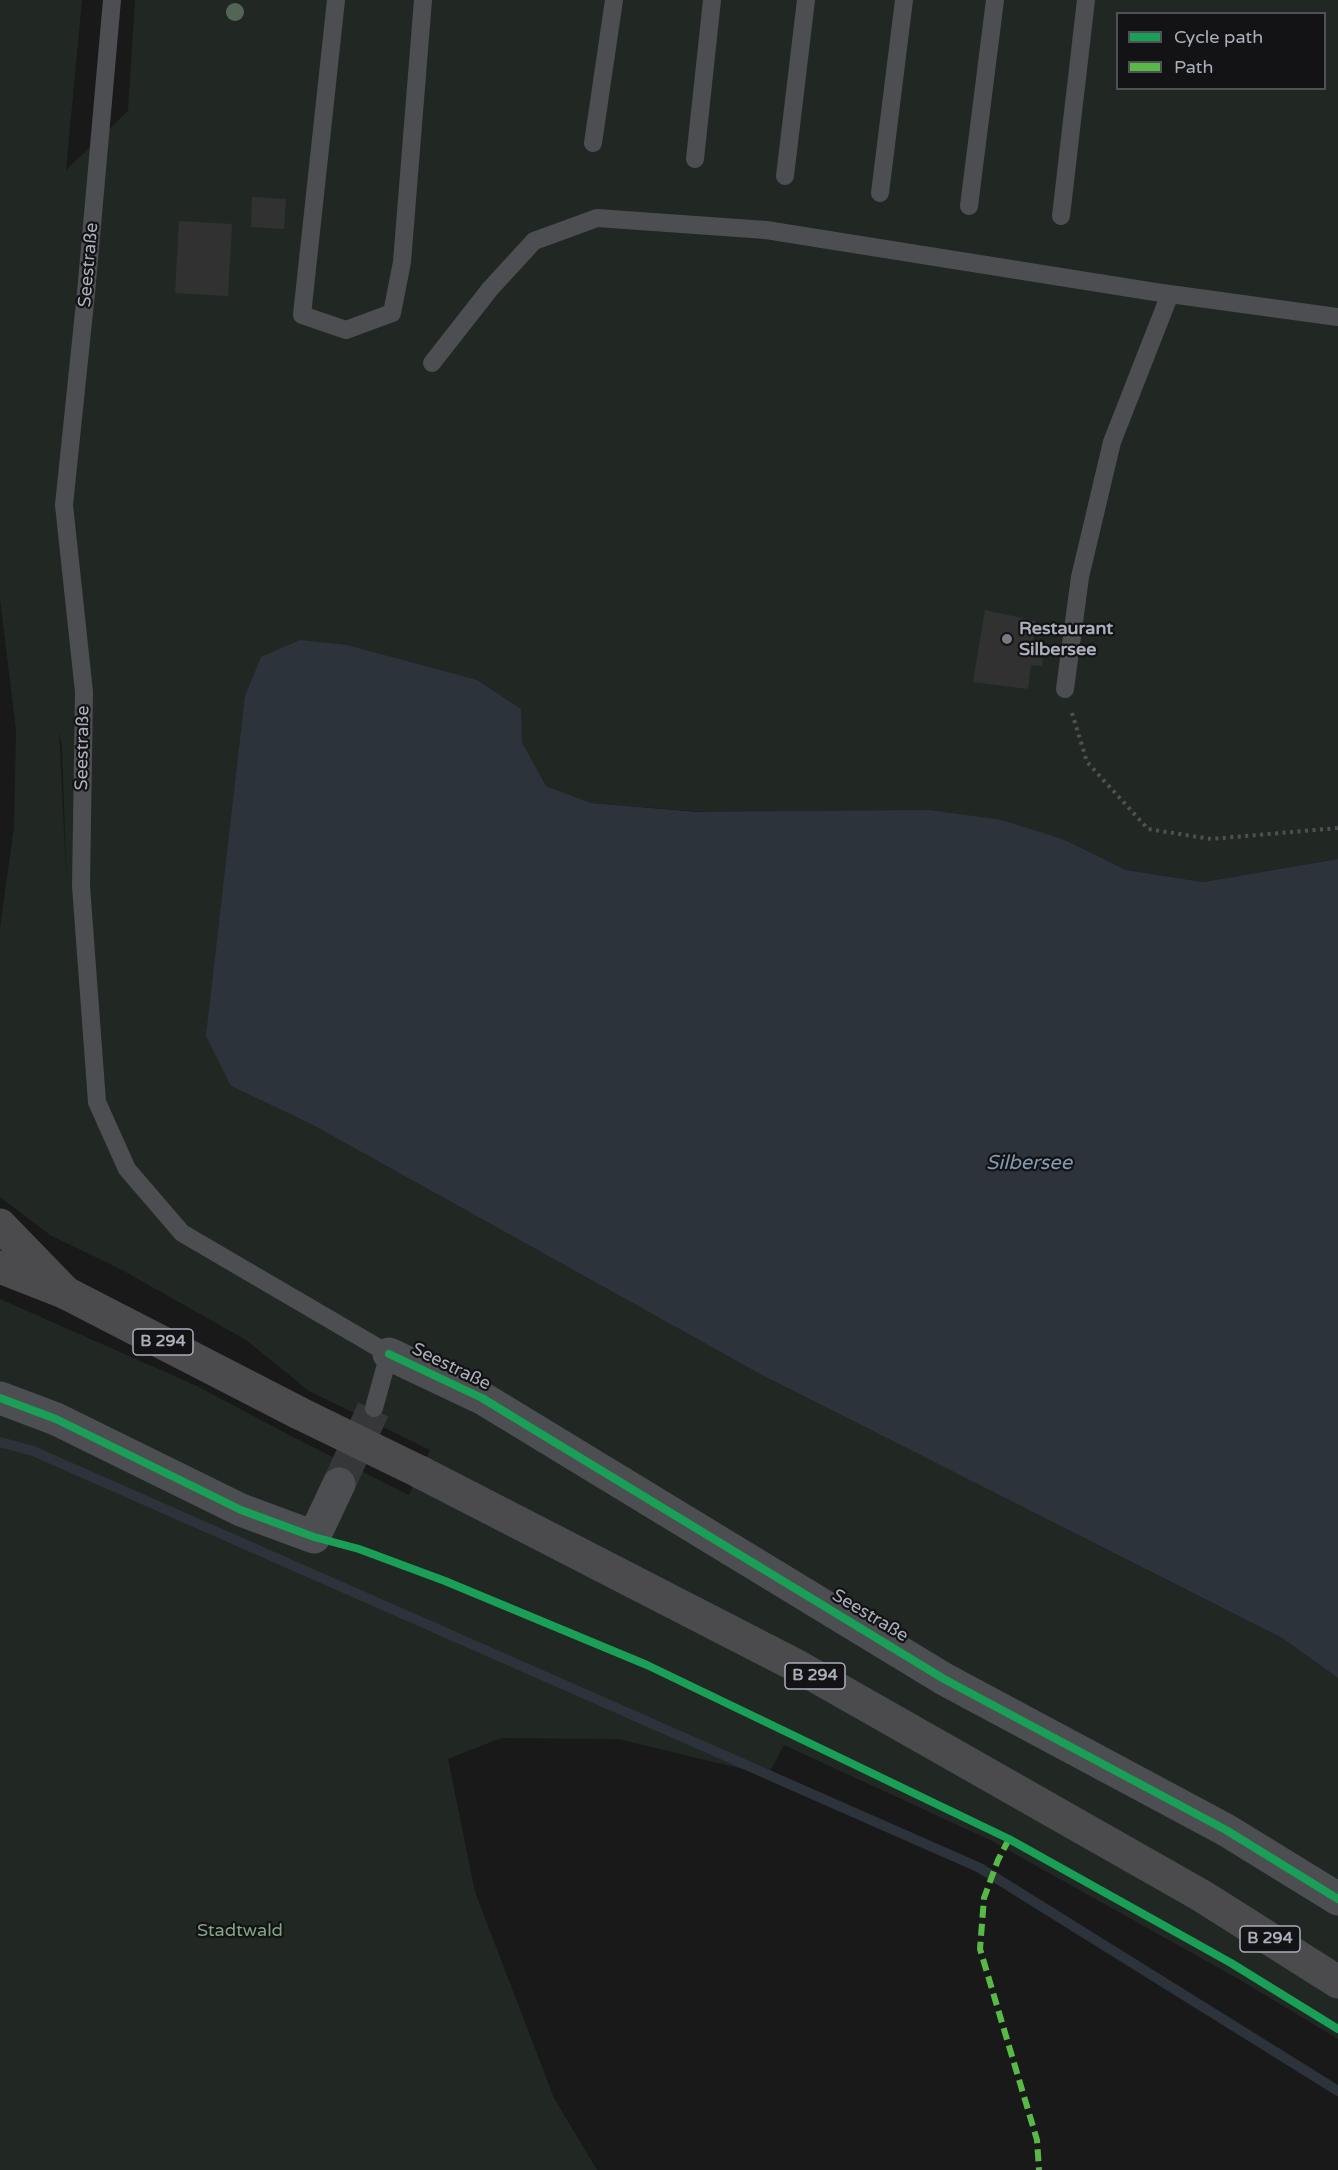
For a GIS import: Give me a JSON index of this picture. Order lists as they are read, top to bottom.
{
  "streets": {
    "main road": ["B 294"],
    "street": ["Seestraße"]
  },
  "water": ["Silbersee"],
  "parks": ["Stadtwald"],
  "places": ["Restaurant Silbersee"],
  "legend": ["Cycle path", "Path"]
}
